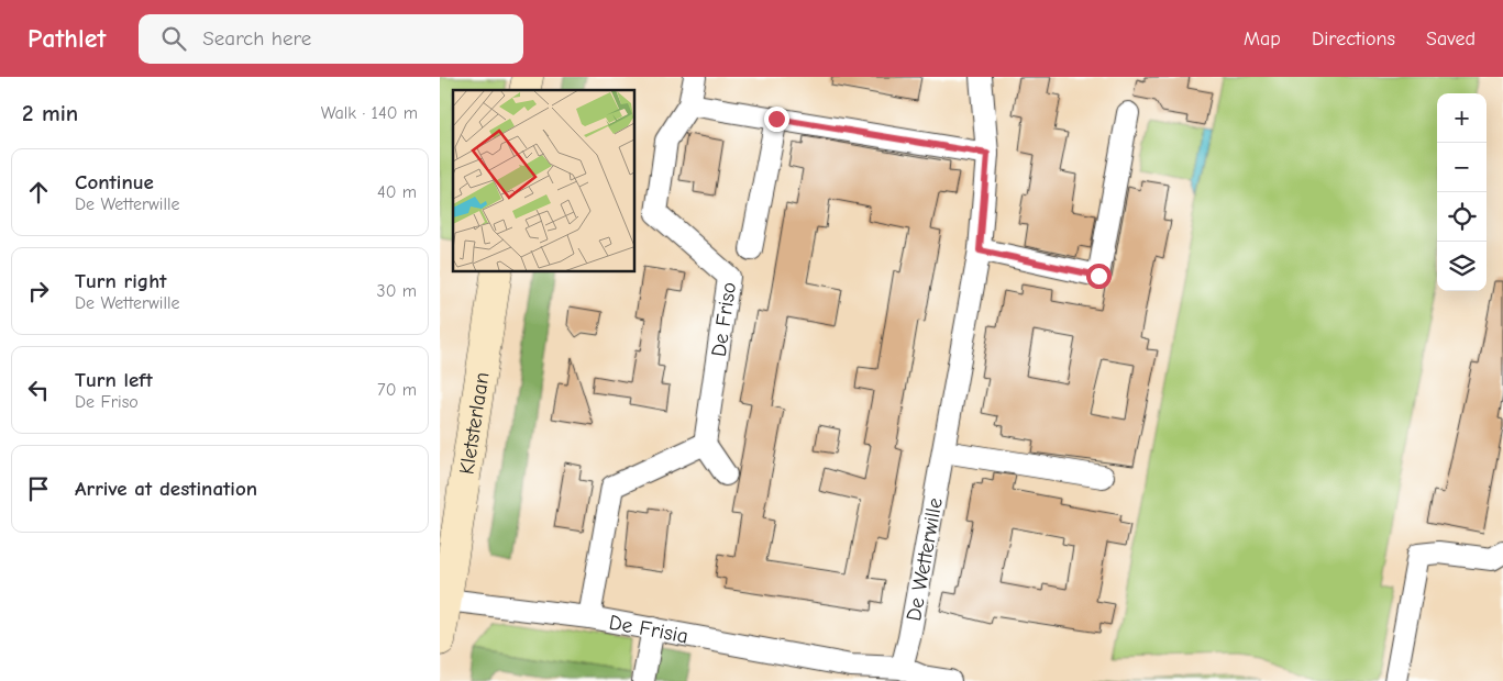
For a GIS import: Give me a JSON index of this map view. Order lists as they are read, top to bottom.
{
  "streets": {
    "main road": ["Kletsterlaan"],
    "street": ["De Friso", "De Wetterwille", "De Frisia"]
  },
  "crossings": [
    ["Kletsterlaan", "De Frisia"],
    ["De Wetterwille", "De Frisia"]
  ],
  "page": {
    "header": "Pathlet",
    "search": "Search here",
    "nav": ["Map", "Directions", "Saved"],
    "heading": ["2 min", "Walk · 140 m"],
    "map_buttons": ["+", "−"],
    "list": [
      ["Continue", "De Wetterwille", "40 m"],
      ["Turn right", "De Wetterwille", "30 m"],
      ["Turn left", "De Friso", "70 m"],
      "Arrive at destination"
    ]
  }
}
